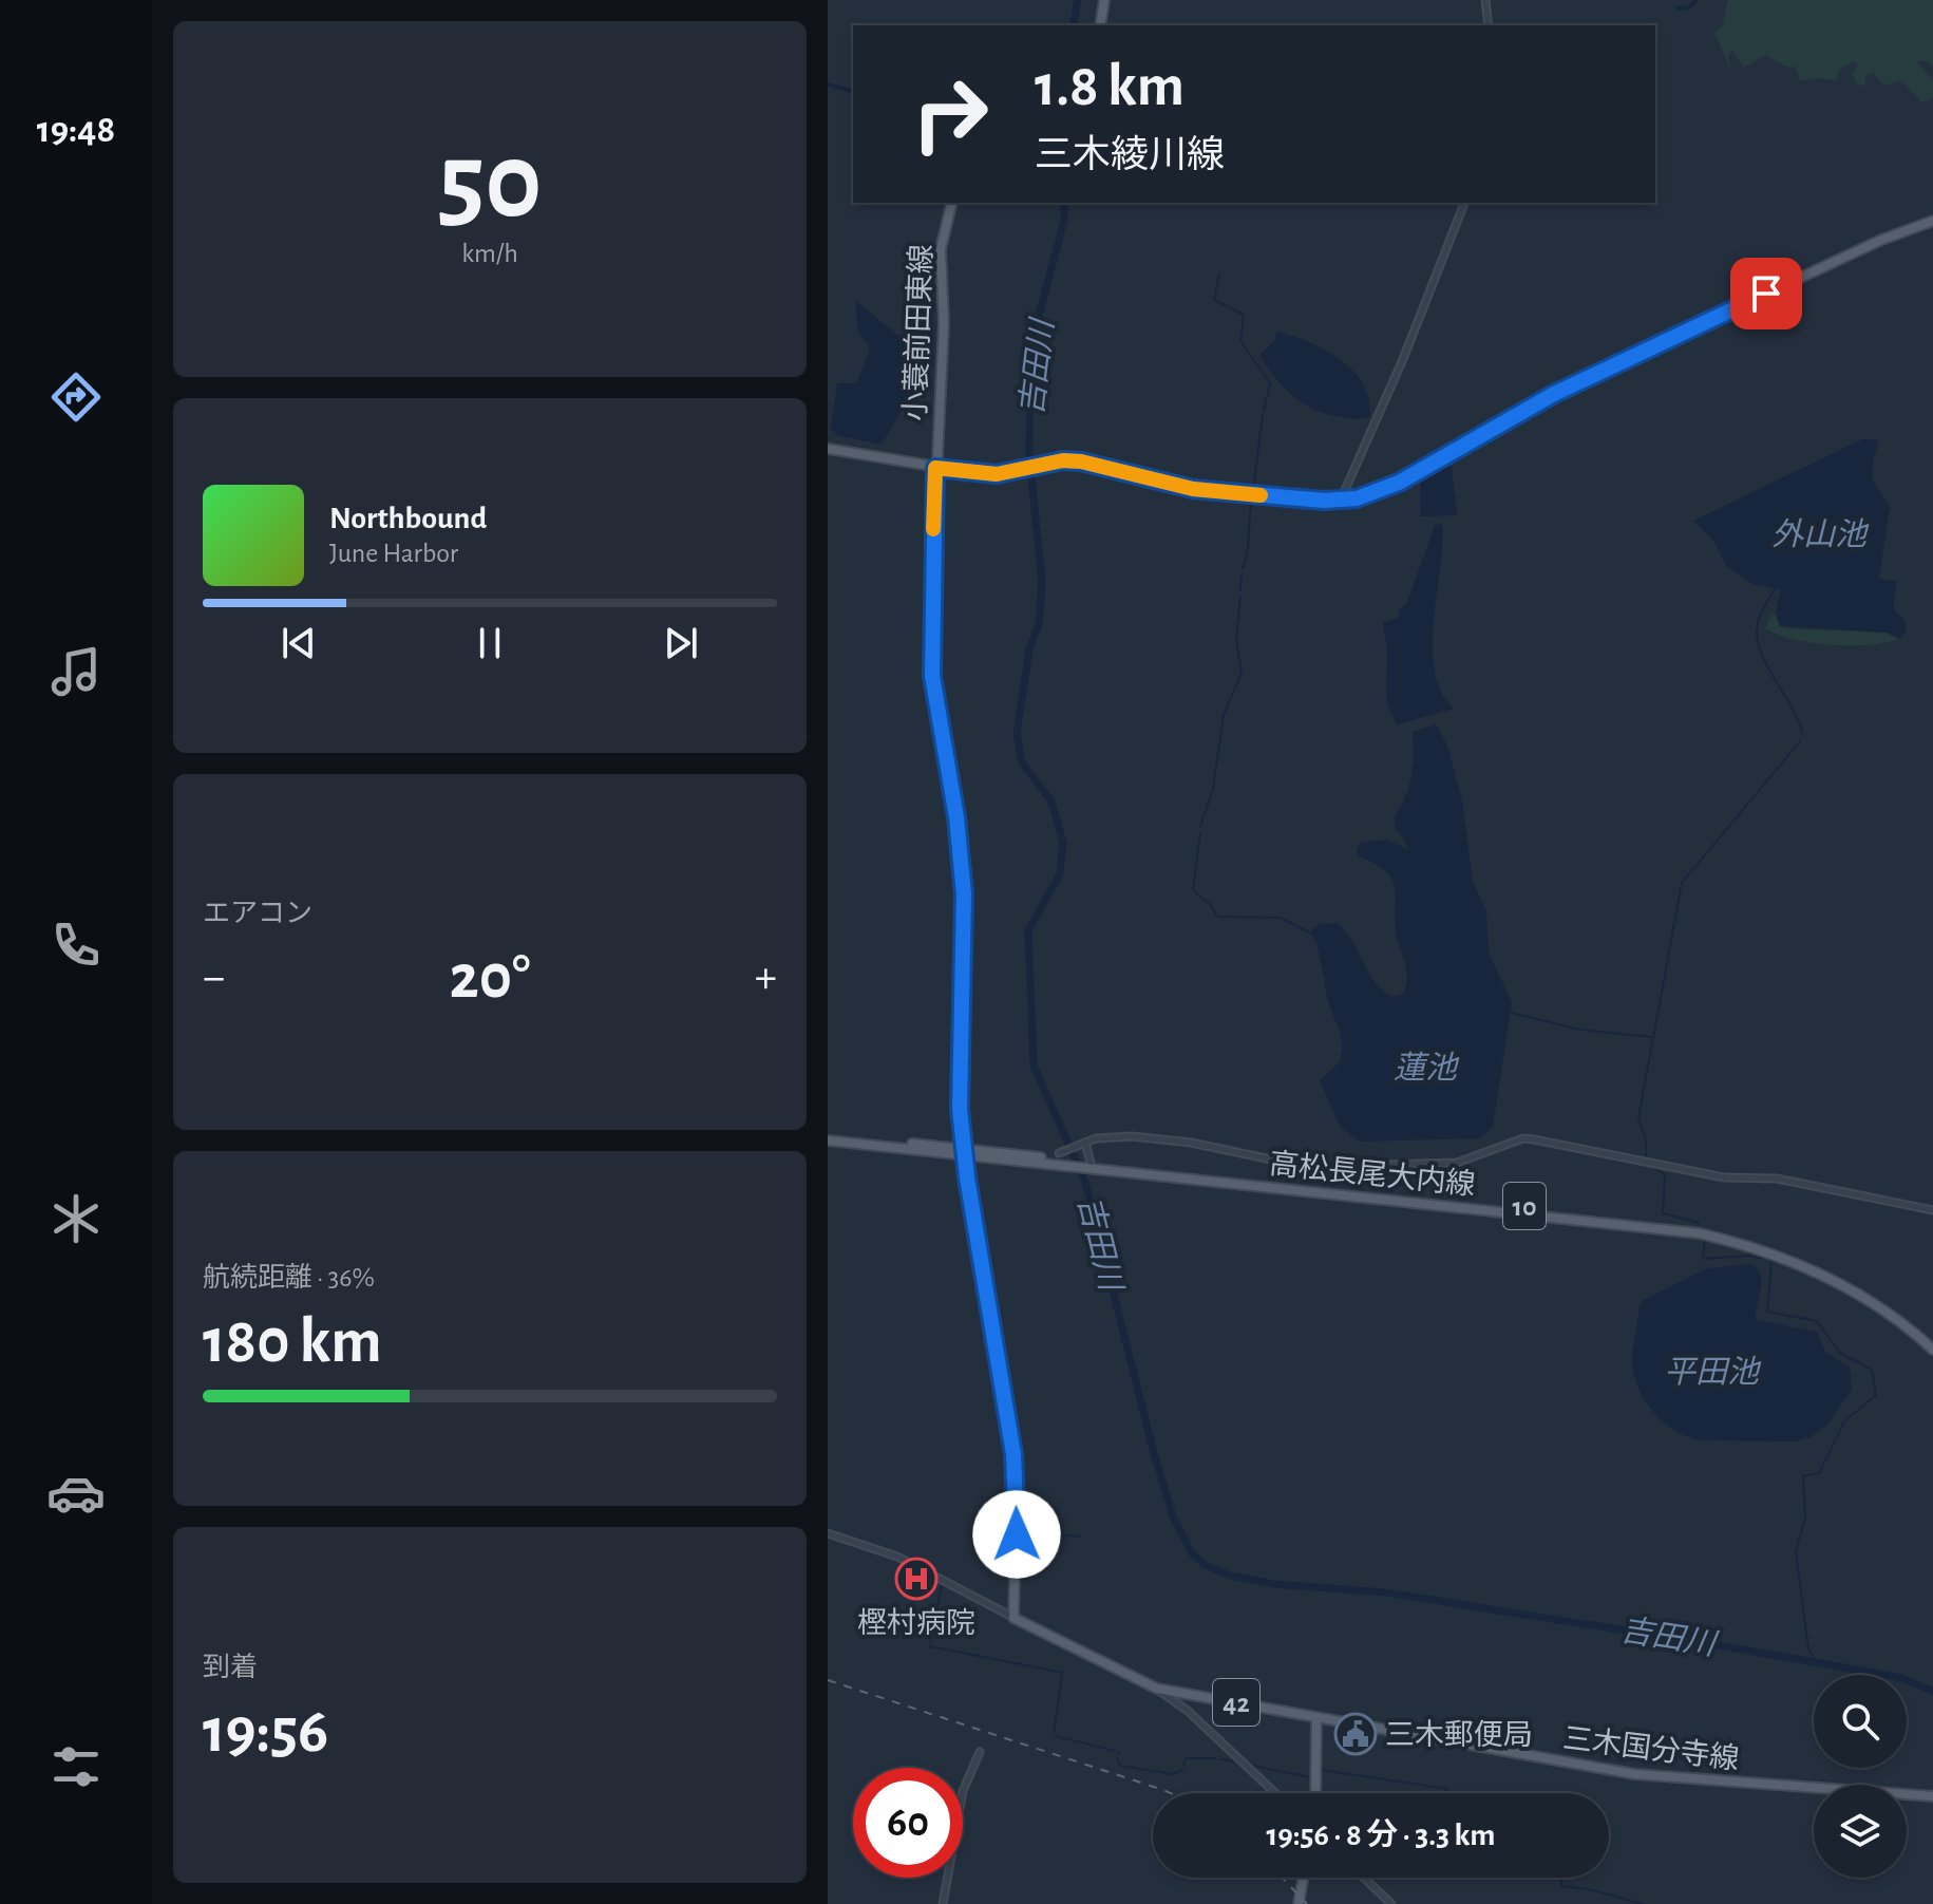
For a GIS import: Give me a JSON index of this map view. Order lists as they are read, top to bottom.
{
  "streets": {
    "main road": [
      "小蓑前田東線",
      "高松長尾大内線",
      "10",
      "42",
      "三木国分寺線"
    ]
  },
  "crossings": [
    ["小蓑前田東線", "高松長尾大内線"],
    ["小蓑前田東線", "42"],
    ["42", "三木国分寺線"]
  ],
  "water": [
    "吉田川",
    "外山池",
    "蓮池",
    "平田池"
  ],
  "places": {
    "hospital": ["樫村病院"],
    "public building": ["三木郵便局"]
  },
  "page": {
    "tabs": "19:48",
    "tile": [
      ["50", "km/h"],
      "エアコン",
      ["航続距離 · 36%", "180 km"],
      ["到着", "19:56"]
    ],
    "turn": ["1.8 km", "三木綾川線"],
    "song": ["Northbound", "June Harbor"],
    "heat": ["−", "20°", "+"],
    "limit": "60",
    "trip": "19:56 · 8 分 · 3.3 km"
  }
}
